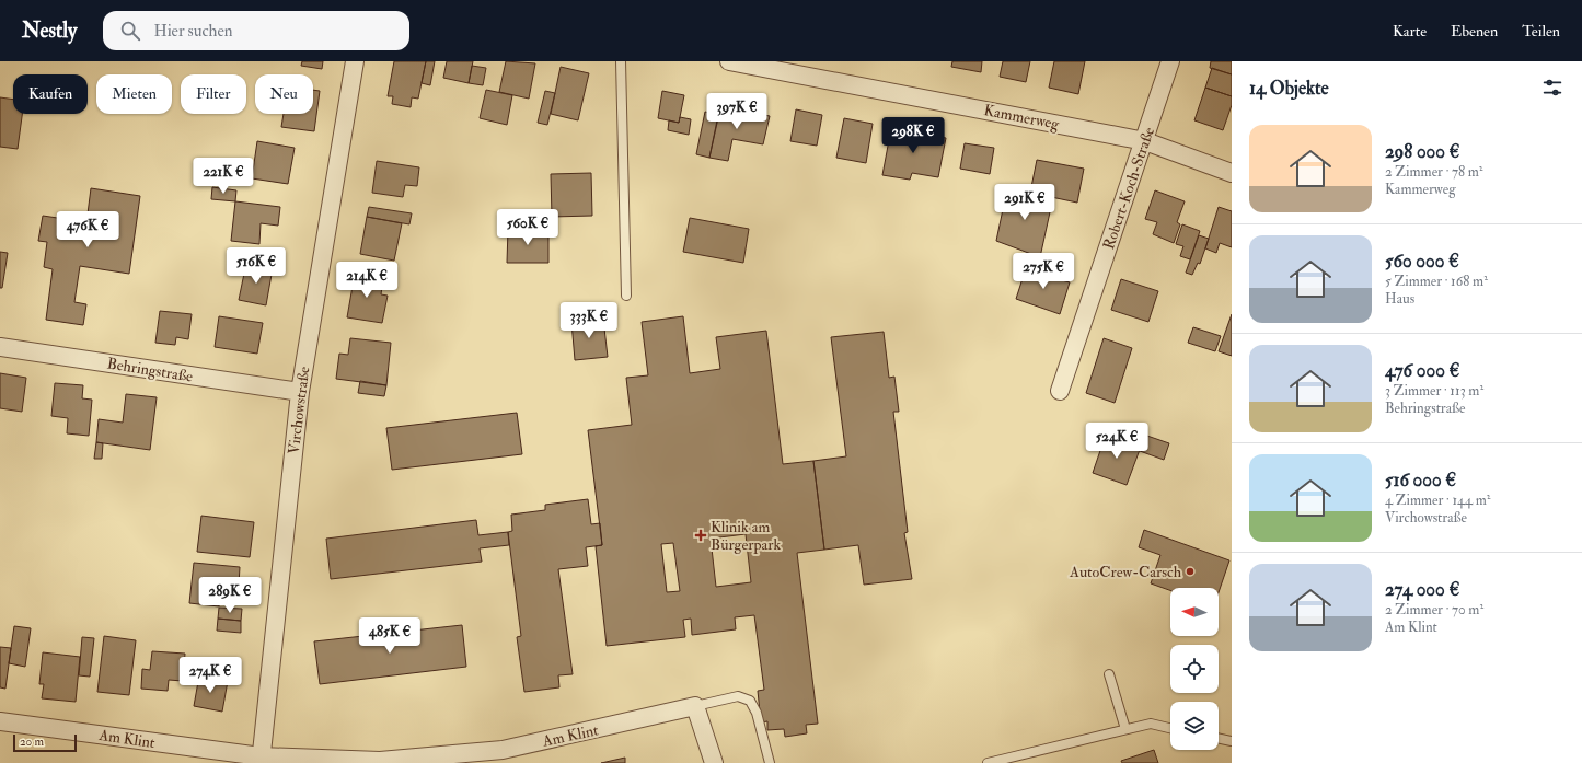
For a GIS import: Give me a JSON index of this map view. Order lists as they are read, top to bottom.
{
  "streets": {
    "street": [
      "Kammerweg",
      "Robert-Koch-Straße",
      "Behringstraße",
      "Virchowstraße",
      "Am Klint"
    ]
  },
  "crossings": [
    ["Kammerweg", "Robert-Koch-Straße"],
    ["Behringstraße", "Virchowstraße"],
    ["Virchowstraße", "Am Klint"]
  ],
  "places": {
    "health": ["Klinik am Bürgerpark"],
    "other": ["AutoCrew-Carsch"]
  },
  "scale_bar": "20 m",
  "north": "left",
  "page": {
    "header": "Nestly",
    "search": "Hier suchen",
    "nav": ["Karte", "Ebenen", "Teilen"],
    "heading": "14 Objekte",
    "chip": [
      "Kaufen",
      "Mieten",
      "Filter",
      "Neu"
    ],
    "price": [
      "397K €",
      "298K €",
      "221K €",
      "291K €",
      "560K €",
      "476K €",
      "516K €",
      "275K €",
      "214K €",
      "333K €",
      "524K €",
      "289K €",
      "485K €",
      "274K €"
    ],
    "list": [
      {
        "name": "298 000 €",
        "note": "2 Zimmer · 78 m² · Kammerweg"
      },
      {
        "name": "560 000 €",
        "note": "5 Zimmer · 168 m² · Haus"
      },
      {
        "name": "476 000 €",
        "note": "3 Zimmer · 113 m² · Behringstraße"
      },
      {
        "name": "516 000 €",
        "note": "4 Zimmer · 144 m² · Virchowstraße"
      },
      {
        "name": "274 000 €",
        "note": "2 Zimmer · 70 m² · Am Klint"
      }
    ],
    "scale": "20 m"
  }
}
